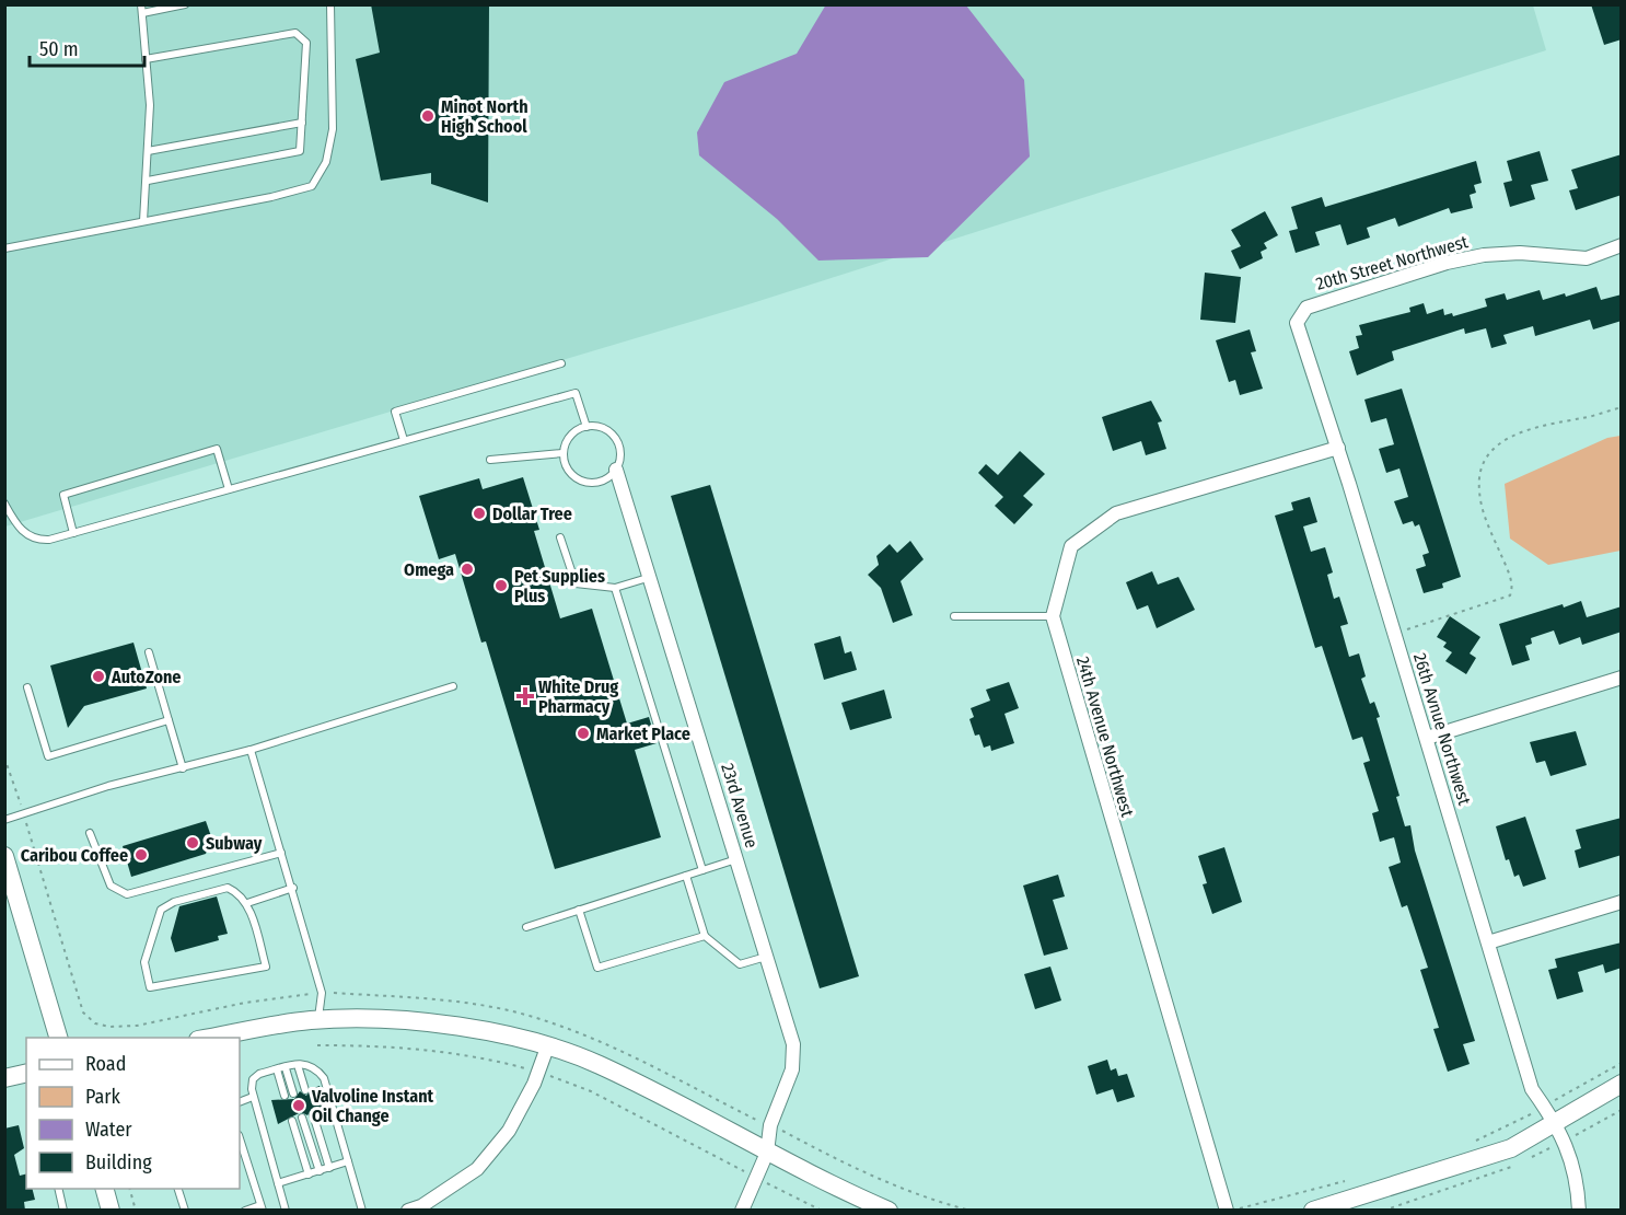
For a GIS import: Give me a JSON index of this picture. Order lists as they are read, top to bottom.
{
  "streets": {
    "street": [
      "20th Street Northwest",
      "26th Avnue Northwest",
      "24th Avenue Northwest",
      "23rd Avenue"
    ]
  },
  "crossings": [
    ["20th Street Northwest", "26th Avnue Northwest"]
  ],
  "places": {
    "other": [
      "Minot North High School",
      "Dollar Tree",
      "Omega",
      "Pet Supplies Plus",
      "AutoZone",
      "Market Place",
      "Subway",
      "Caribou Coffee",
      "Valvoline Instant Oil Change"
    ],
    "health": ["White Drug Pharmacy"]
  },
  "legend": [
    "Road",
    "Park",
    "Water",
    "Building"
  ],
  "scale_bar": "50 m"
}
